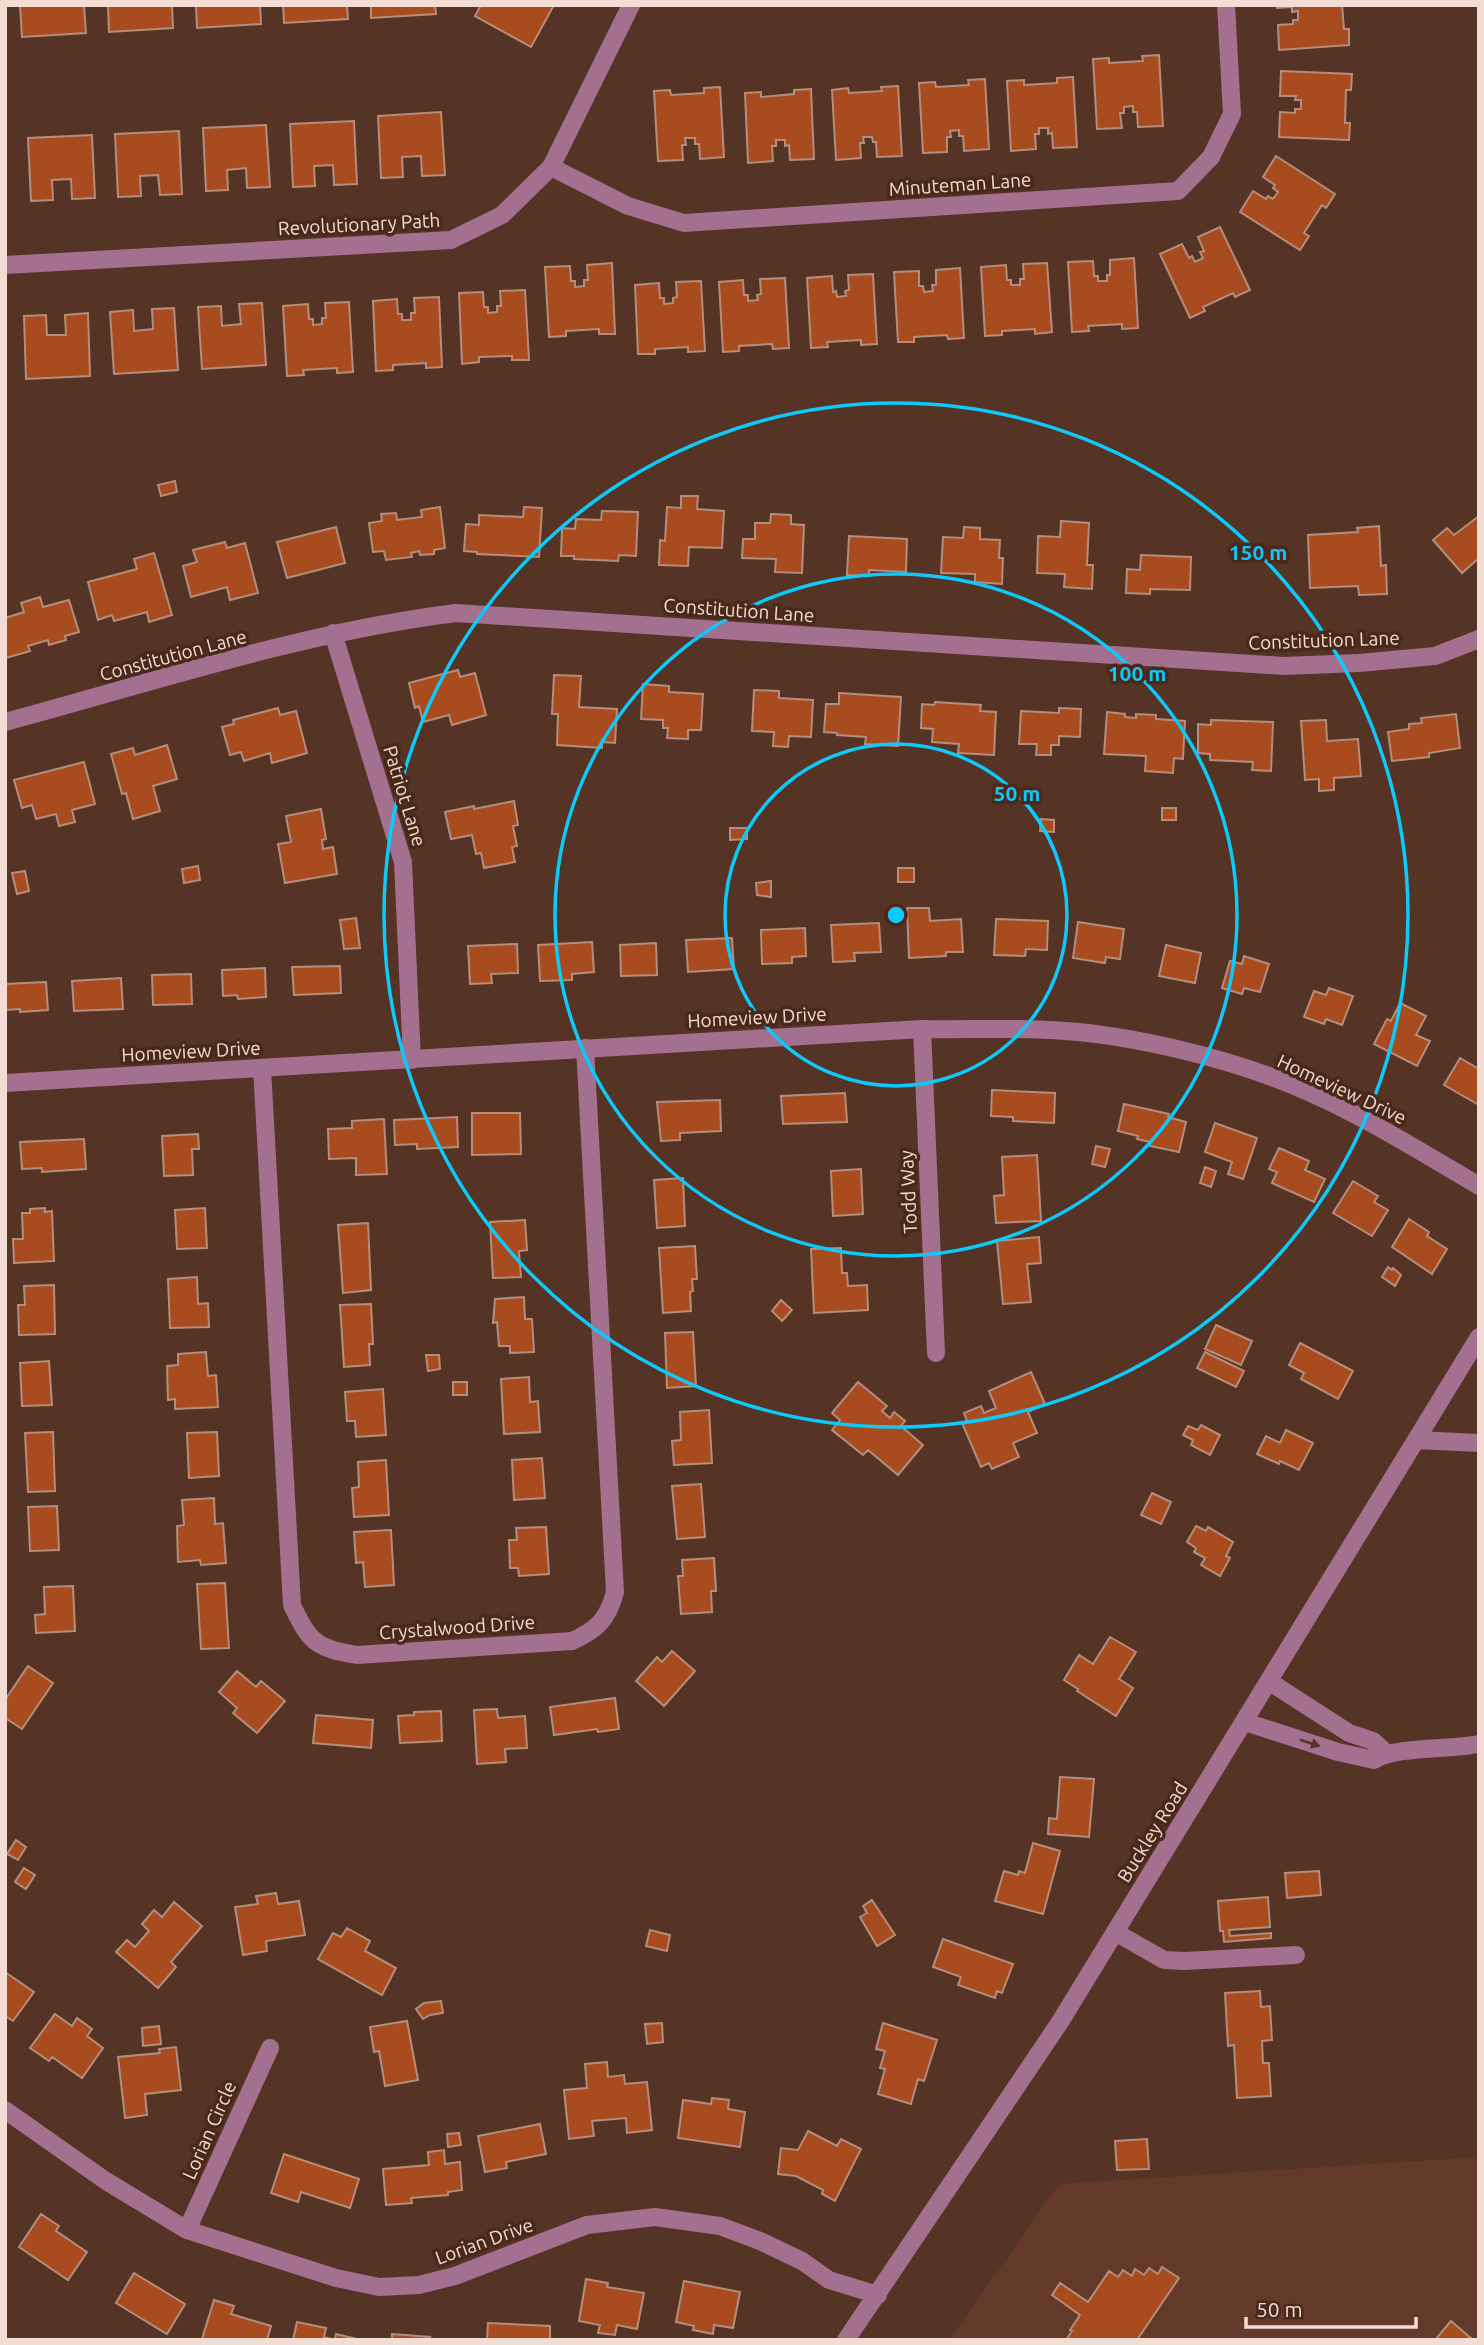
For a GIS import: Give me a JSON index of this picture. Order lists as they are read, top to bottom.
{
  "streets": {
    "street": [
      "Minuteman Lane",
      "Revolutionary Path",
      "Constitution Lane",
      "Patriot Lane",
      "Homeview Drive",
      "Todd Way",
      "Crystalwood Drive",
      "Buckley Road",
      "Lorian Circle",
      "Lorian Drive"
    ]
  },
  "crossings": [
    ["Minuteman Lane", "Revolutionary Path"],
    ["Constitution Lane", "Patriot Lane"],
    ["Patriot Lane", "Homeview Drive"],
    ["Homeview Drive", "Todd Way"],
    ["Homeview Drive", "Crystalwood Drive"],
    ["Buckley Road", "Lorian Drive"],
    ["Lorian Circle", "Lorian Drive"]
  ],
  "scale_bar": "50 m",
  "rings": ["150 m", "100 m", "50 m"]
}
